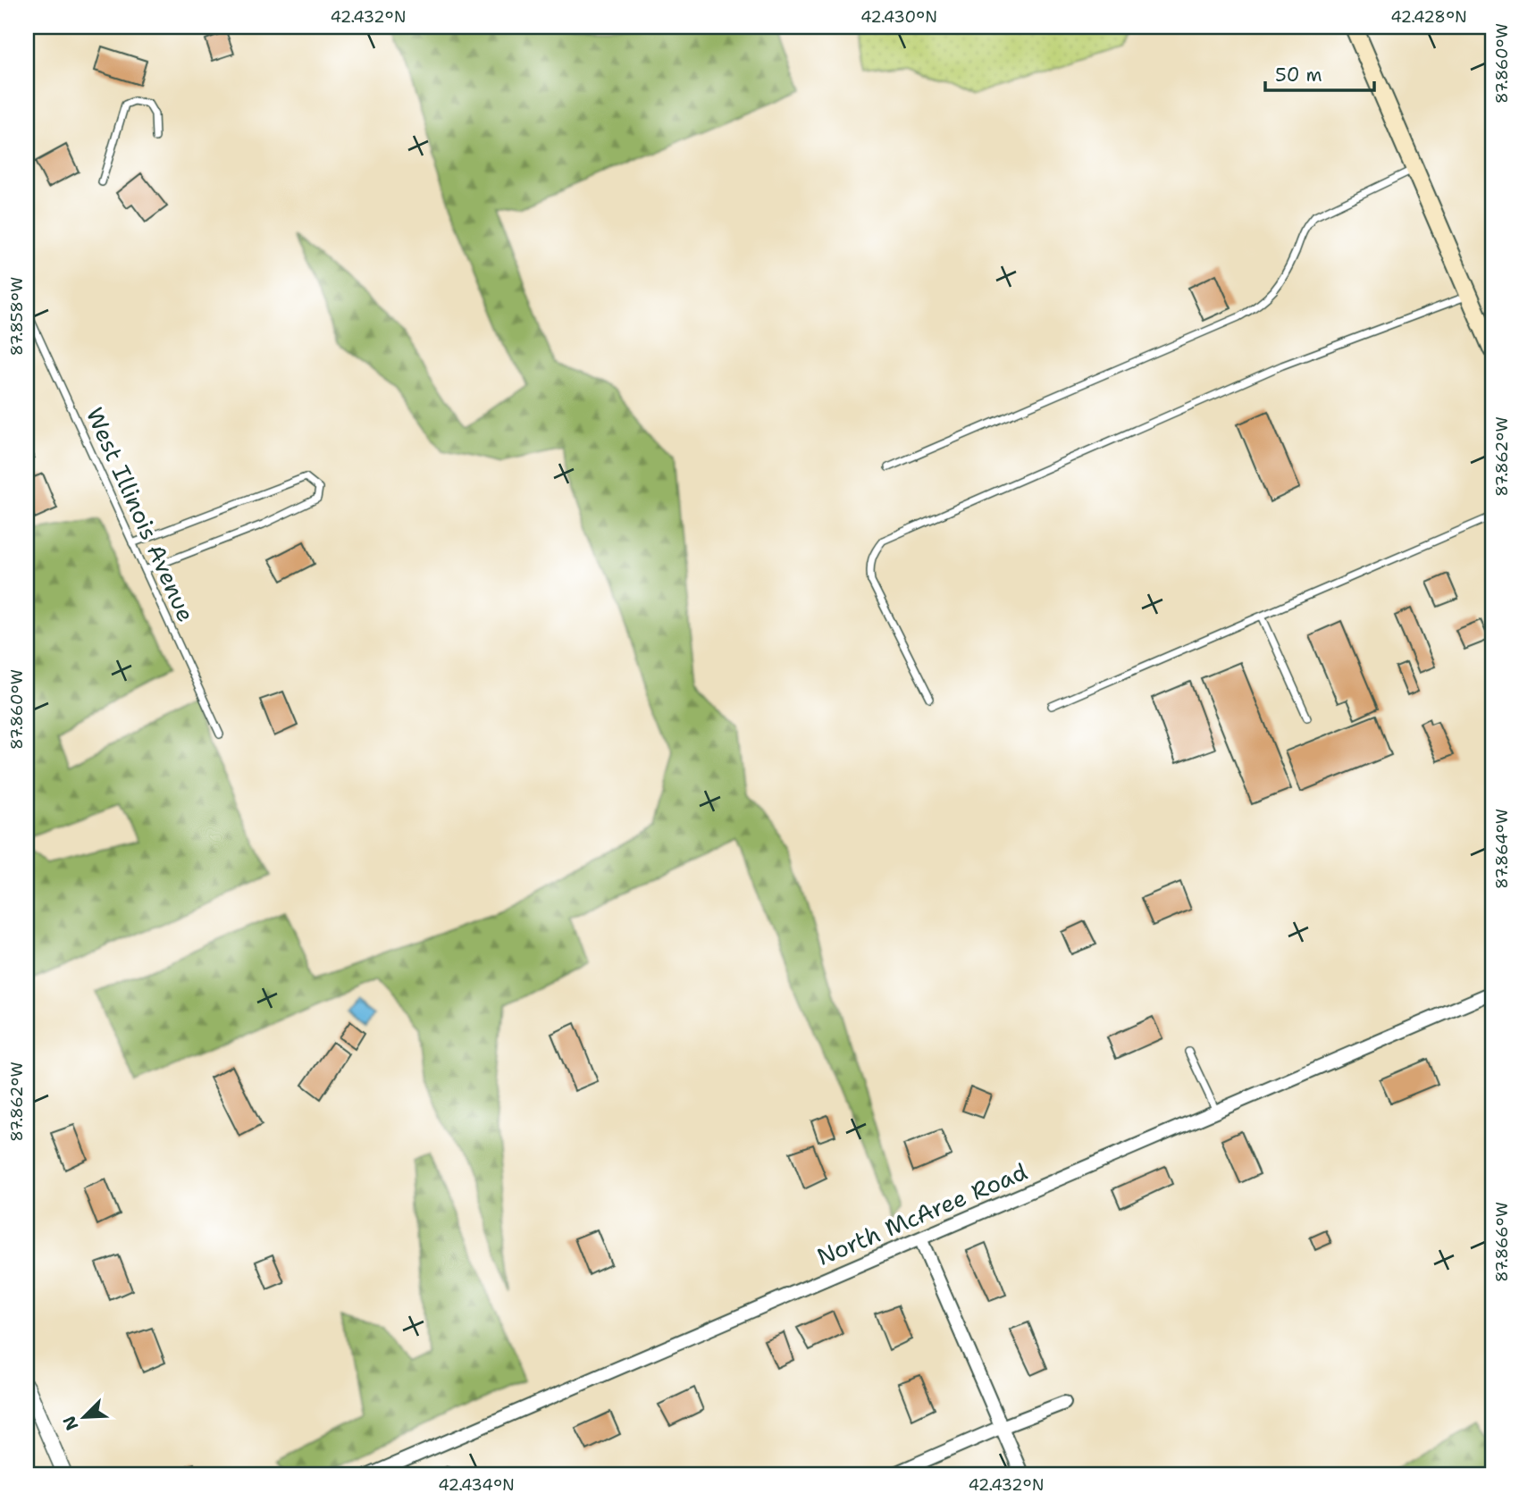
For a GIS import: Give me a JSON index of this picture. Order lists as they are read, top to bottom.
{
  "streets": {
    "street": ["North McAree Road"],
    "lane": ["West Illinois Avenue"]
  },
  "scale_bar": "50 m",
  "north": "bottom left",
  "coordinates": [
    "42.432°N",
    "42.430°N",
    "42.428°N",
    "87.860°W",
    "87.858°W",
    "87.862°W",
    "87.864°W",
    "87.866°W",
    "42.434°N"
  ]
}
